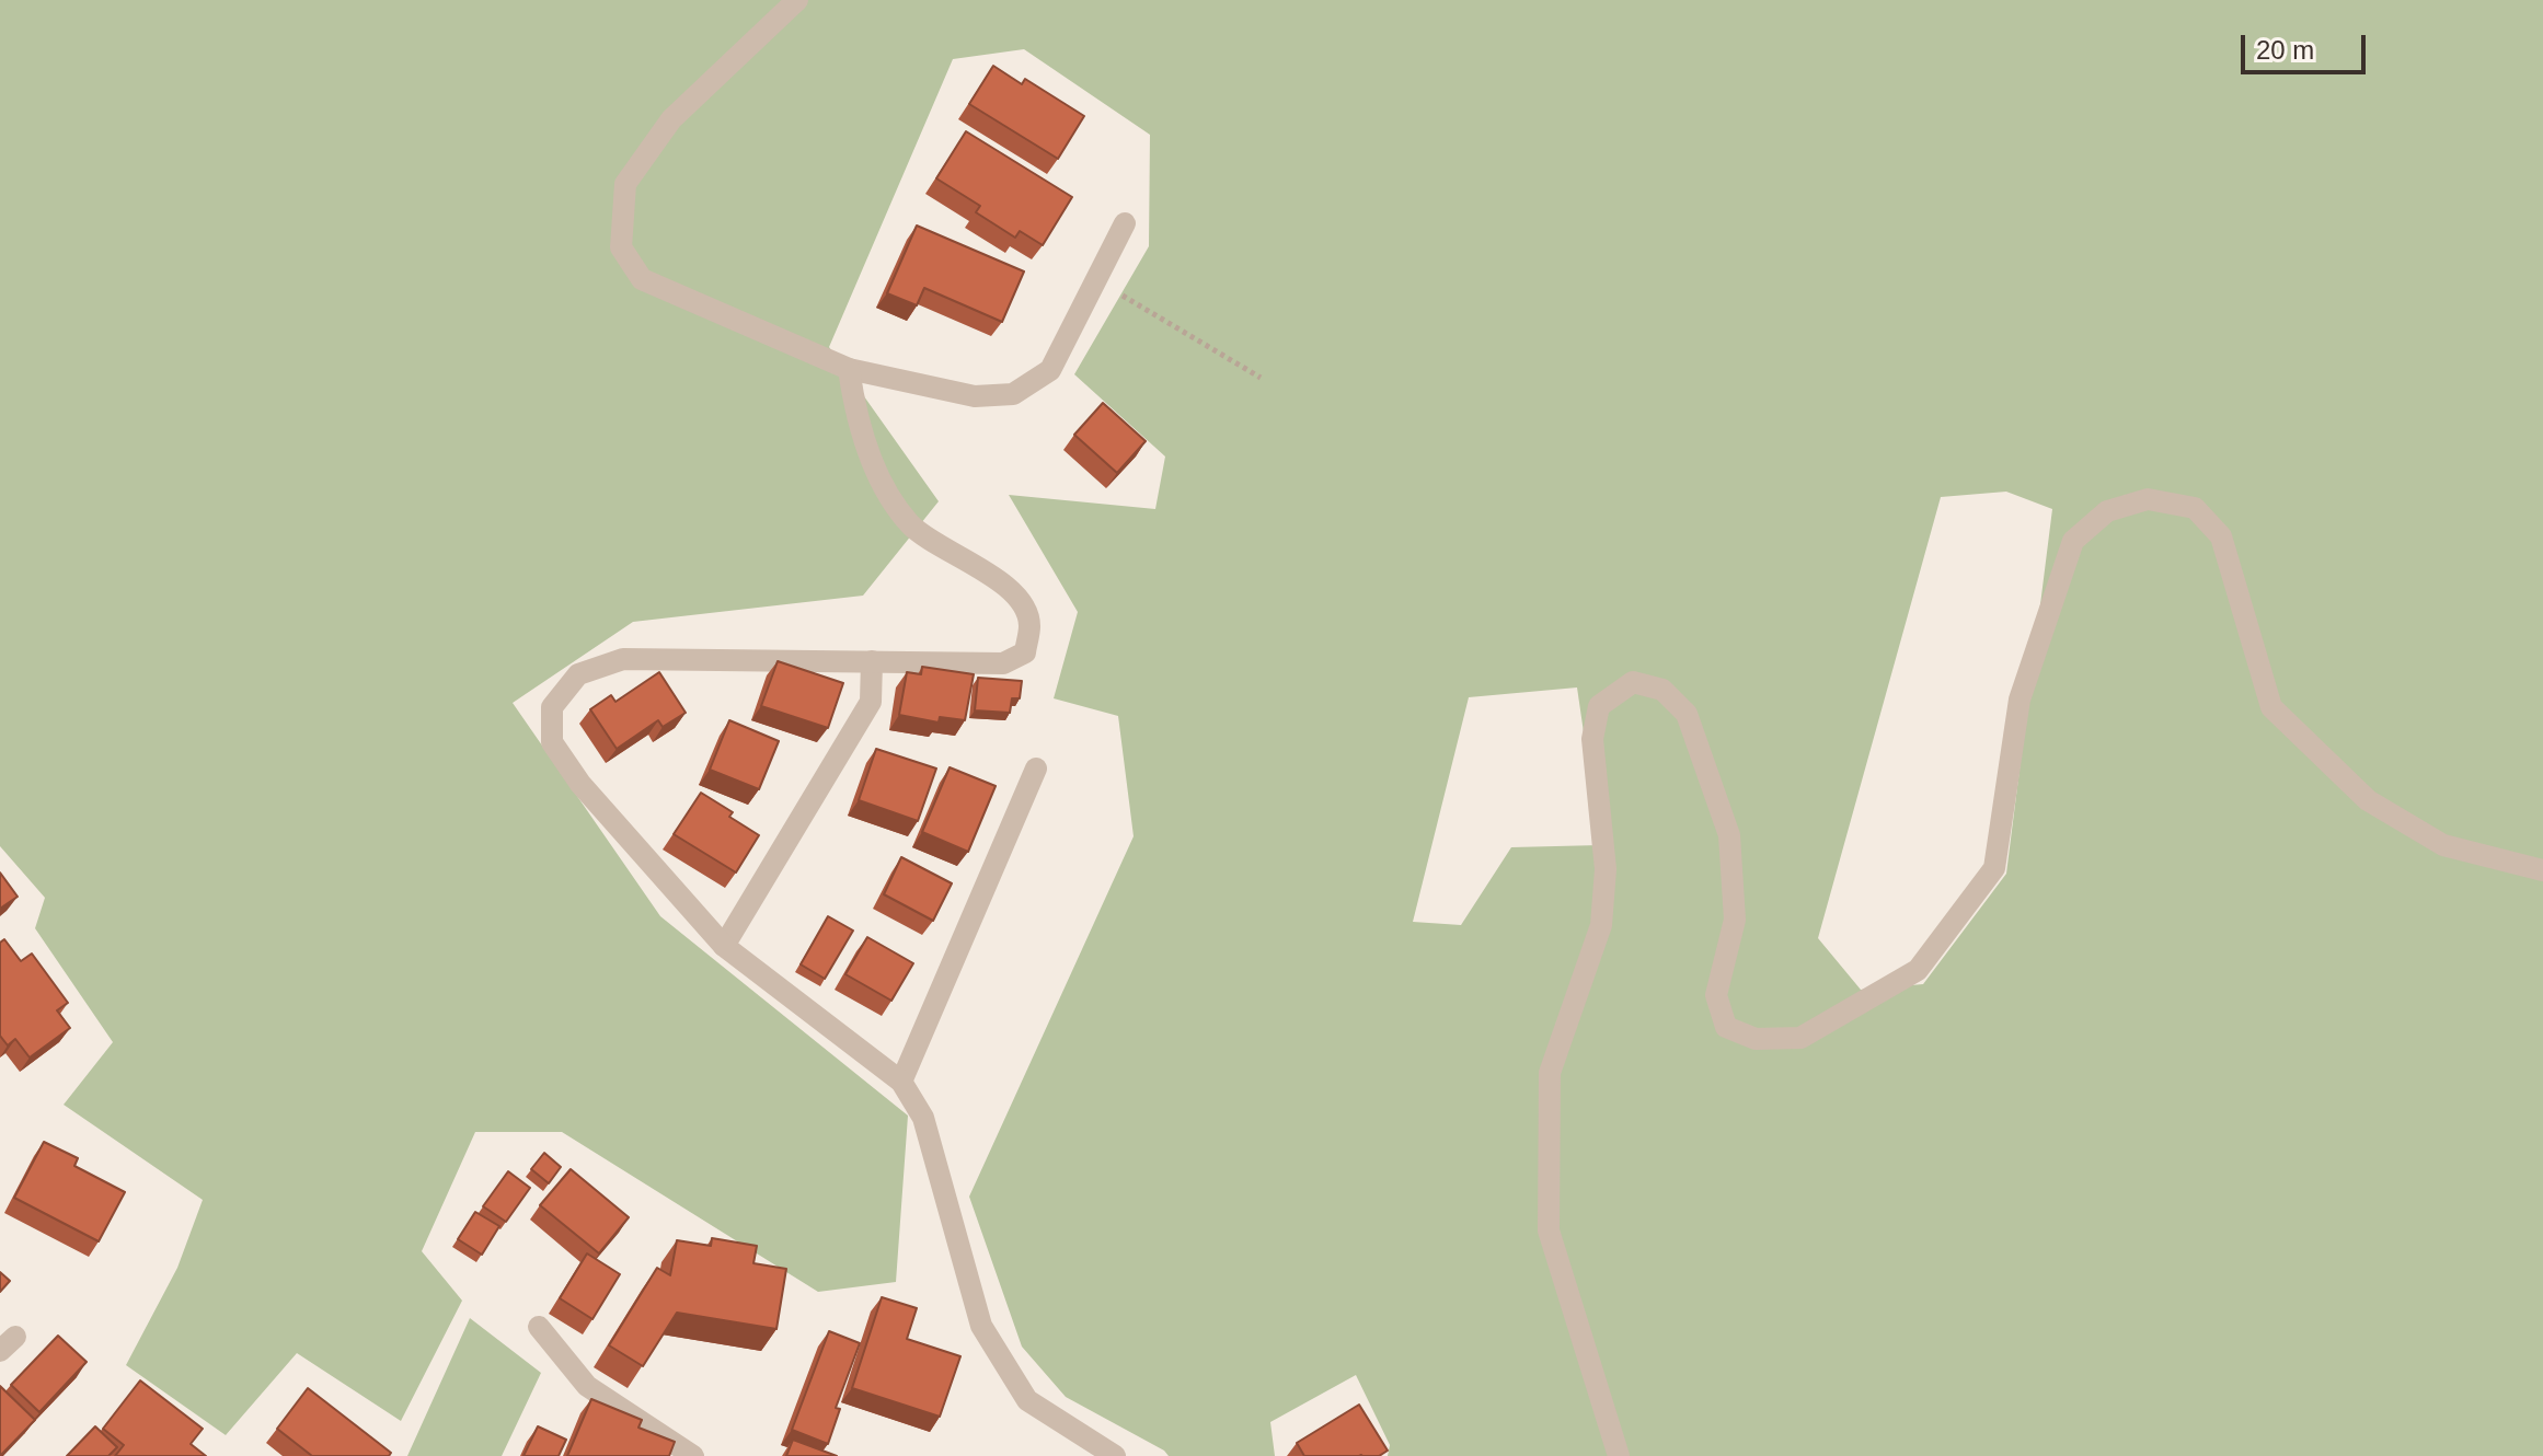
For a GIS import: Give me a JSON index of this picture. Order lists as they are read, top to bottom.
{
  "scale_bar": "20 m"
}
